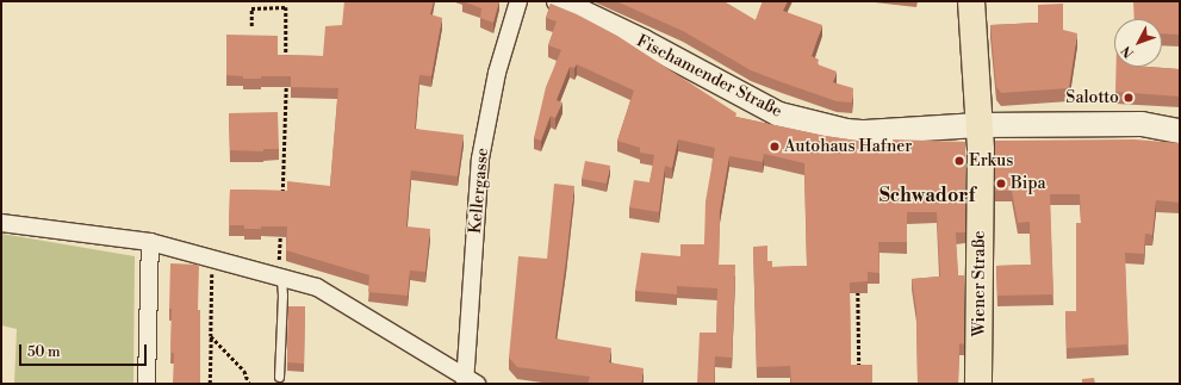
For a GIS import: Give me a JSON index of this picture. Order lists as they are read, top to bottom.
{
  "streets": {
    "main road": ["Fischamender Straße", "Wiener Straße"],
    "street": ["Kellergasse"]
  },
  "crossings": [
    ["Fischamender Straße", "Wiener Straße"]
  ],
  "districts": ["Schwadorf"],
  "places": [
    "Salotto",
    "Autohaus Hafner",
    "Erkus",
    "Bipa"
  ],
  "scale_bar": "50 m",
  "north": "bottom left"
}
